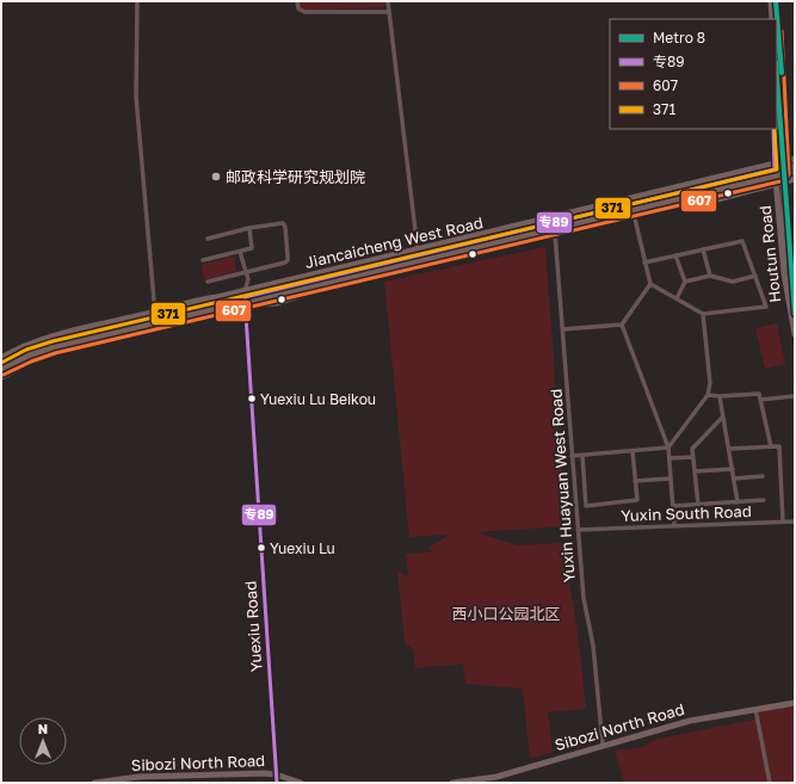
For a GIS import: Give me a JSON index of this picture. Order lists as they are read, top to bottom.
{
  "streets": {
    "street": [
      "Jiancaicheng West Road",
      "Houtun Road",
      "Yuxin Huayuan West Road",
      "Yuxin South Road",
      "Yuexiu Road",
      "Sibozi North Road"
    ]
  },
  "crossings": [
    ["Jiancaicheng West Road", "Houtun Road"],
    ["Jiancaicheng West Road", "Yuxin Huayuan West Road"],
    ["Jiancaicheng West Road", "Yuexiu Road"],
    ["Yuxin Huayuan West Road", "Yuxin South Road"],
    ["Yuxin Huayuan West Road", "Sibozi North Road"],
    ["Yuexiu Road", "Sibozi North Road"]
  ],
  "parks": ["西小口公园北区"],
  "places": ["邮政科学研究规划院", "Yuexiu Lu Beikou", "Yuexiu Lu"],
  "lines": [
    "metro line 8",
    "transit line 607",
    "transit line 专89",
    "transit line 371"
  ],
  "legend": [
    "Metro 8",
    "专89",
    "607",
    "371"
  ],
  "north": "top"
}
